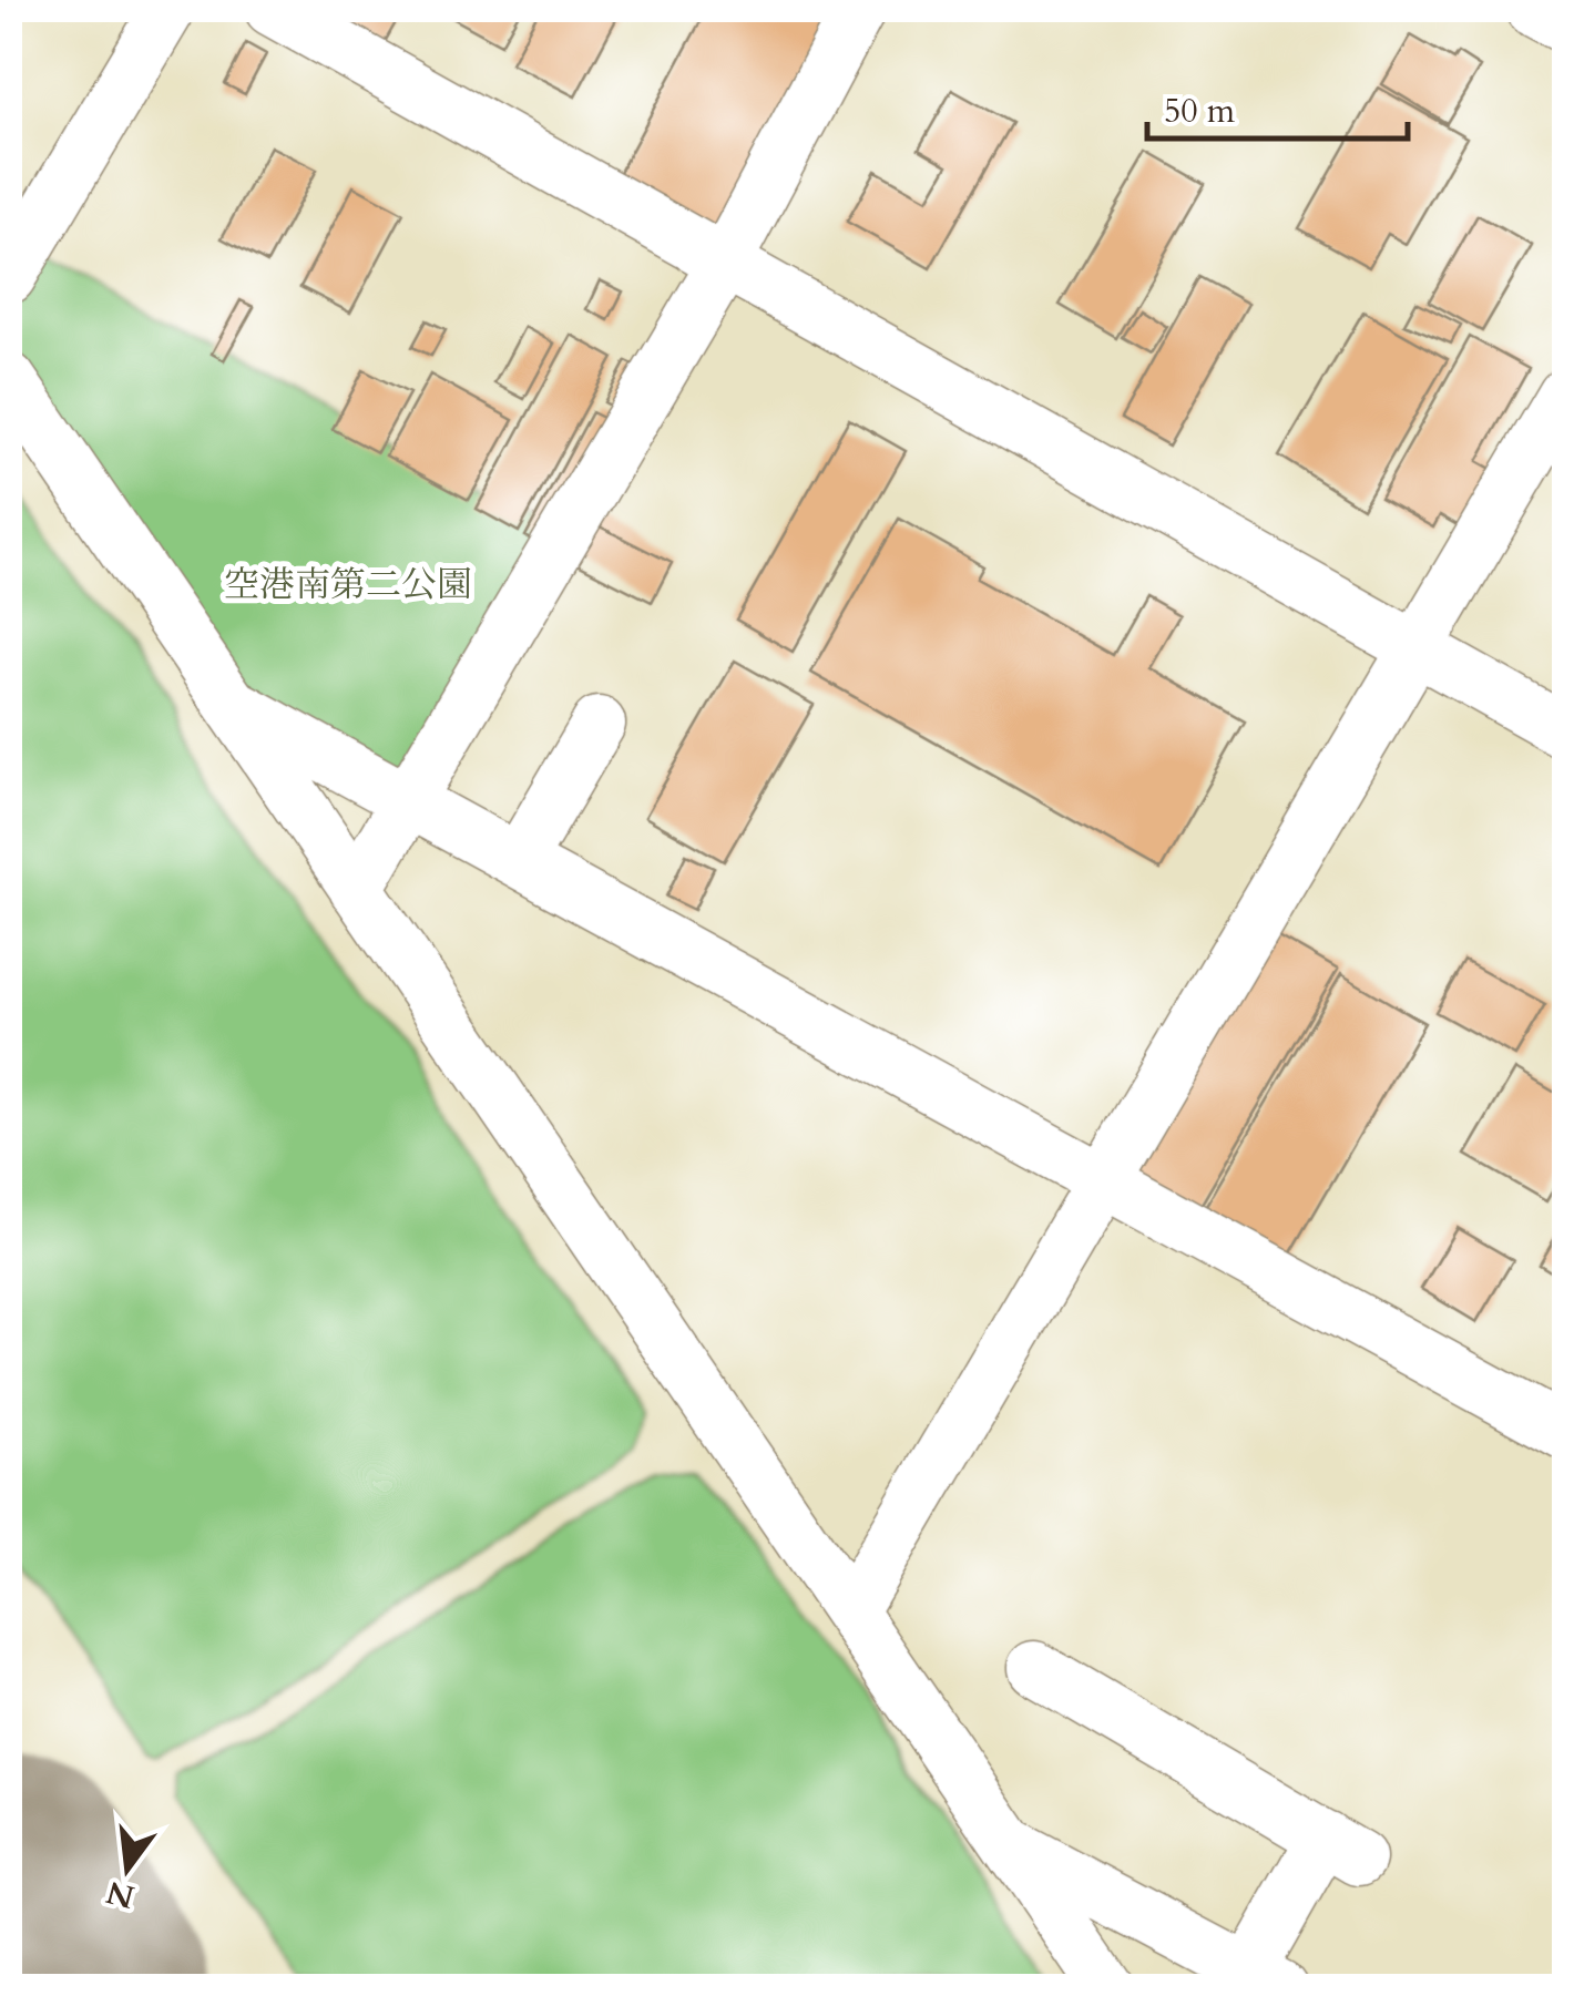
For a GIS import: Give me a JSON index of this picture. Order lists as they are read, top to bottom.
{
  "parks": ["空港南第二公園"],
  "scale_bar": "50 m",
  "north": "bottom"
}
